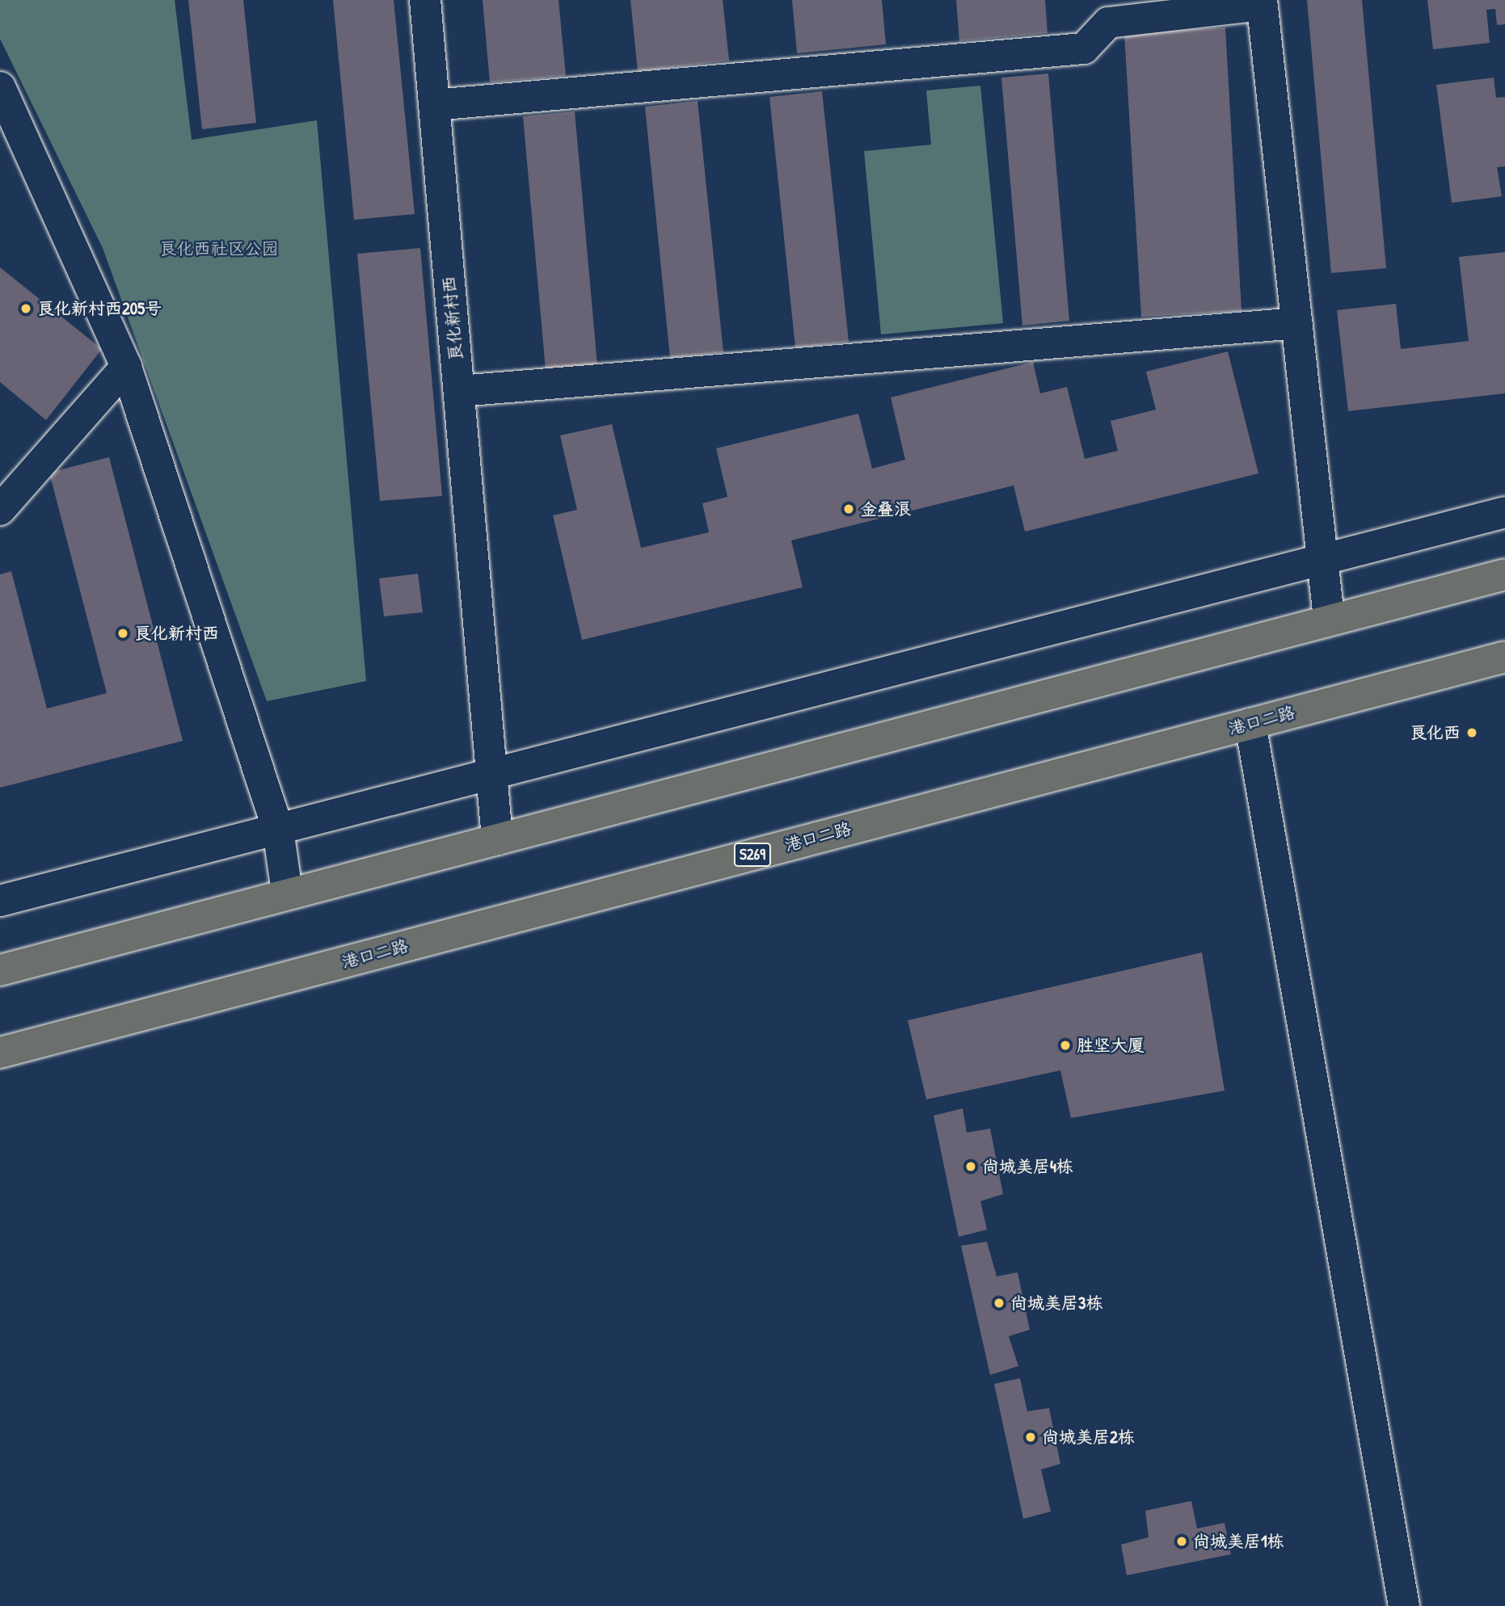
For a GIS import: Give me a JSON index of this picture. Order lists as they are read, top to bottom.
{
  "streets": {
    "main road": ["港口二路", "S269"],
    "street": ["良化新村西"]
  },
  "parks": ["良化西社区公园"],
  "places": [
    "良化新村西205号",
    "金叠浪",
    "良化新村西",
    "良化西",
    "胜坚大厦",
    "尚城美居4栋",
    "尚城美居3栋",
    "尚城美居2栋",
    "尚城美居1栋"
  ]
}
